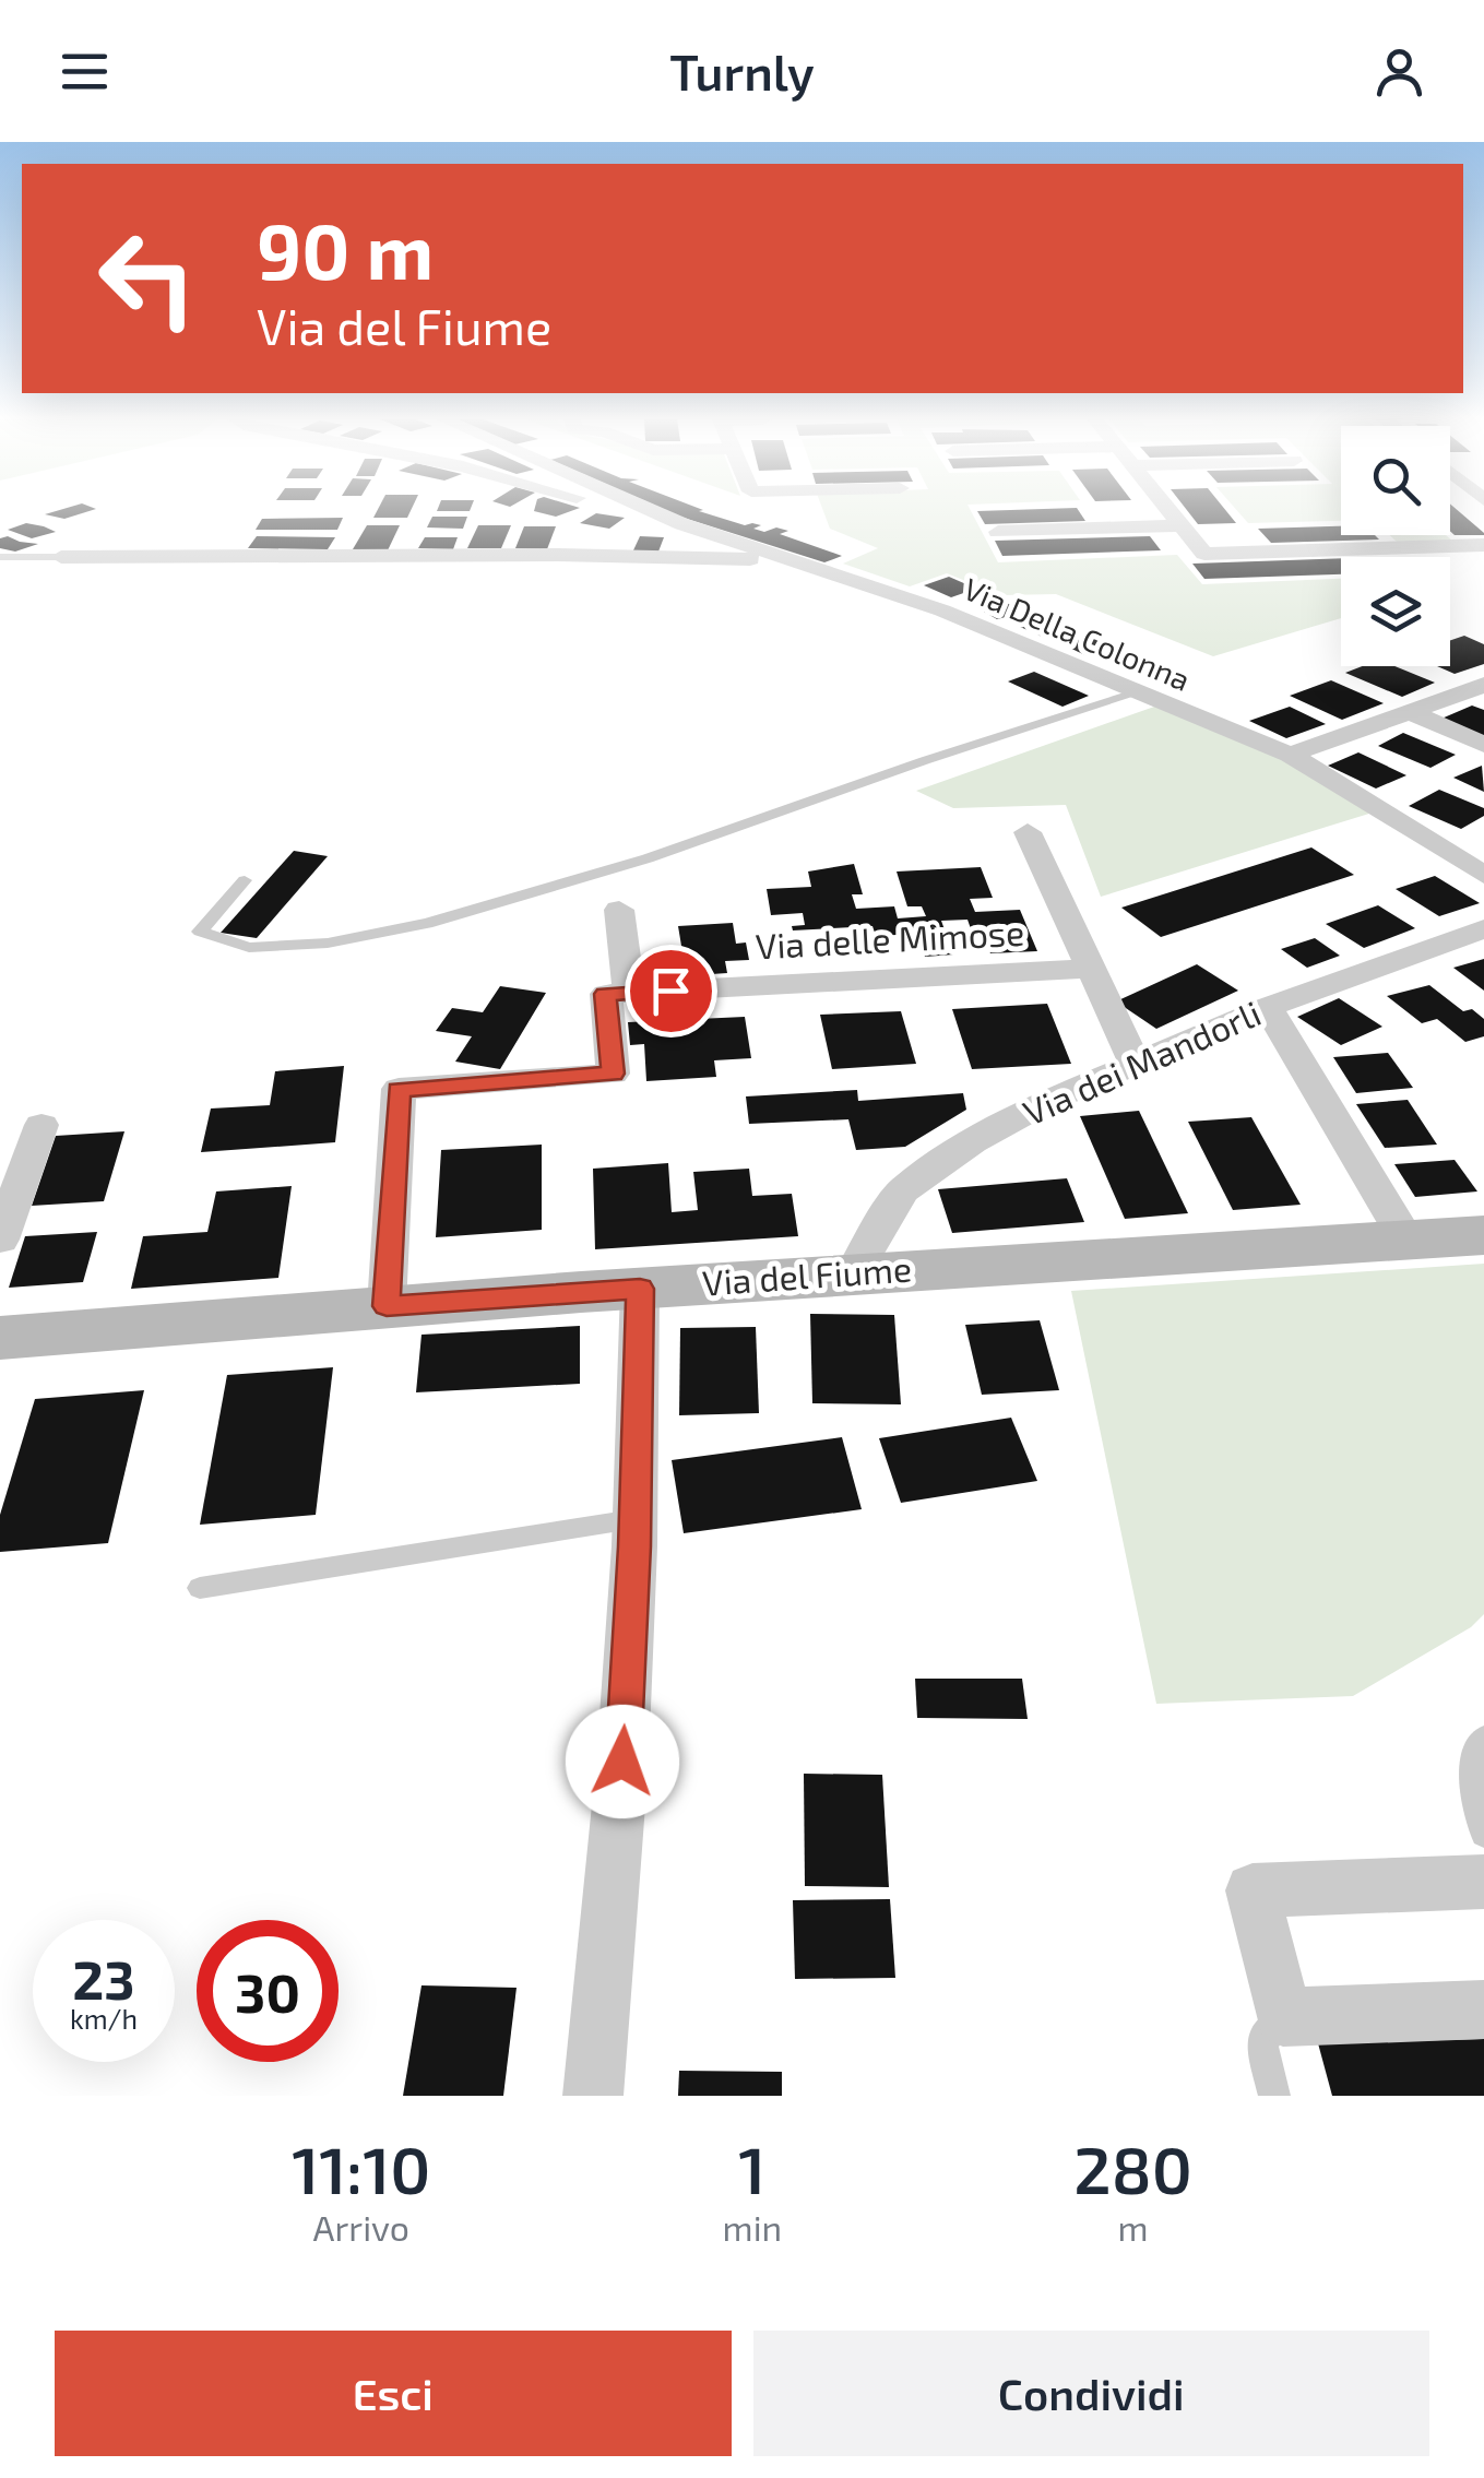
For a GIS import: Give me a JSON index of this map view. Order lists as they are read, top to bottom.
{
  "streets": {
    "street": [
      "Via Della Colonna",
      "Via delle Mimose",
      "Via dei Mandorli",
      "Via del Fiume"
    ]
  },
  "crossings": [
    ["Via dei Mandorli", "Via del Fiume"]
  ],
  "page": {
    "header": "Turnly",
    "turn": ["90 m", "Via del Fiume"],
    "speed": "23 km/h",
    "limit": "30",
    "eta": [
      "11:10",
      "Arrivo",
      "1",
      "min",
      "280",
      "m"
    ],
    "buttons": ["Esci", "Condividi"]
  }
}
